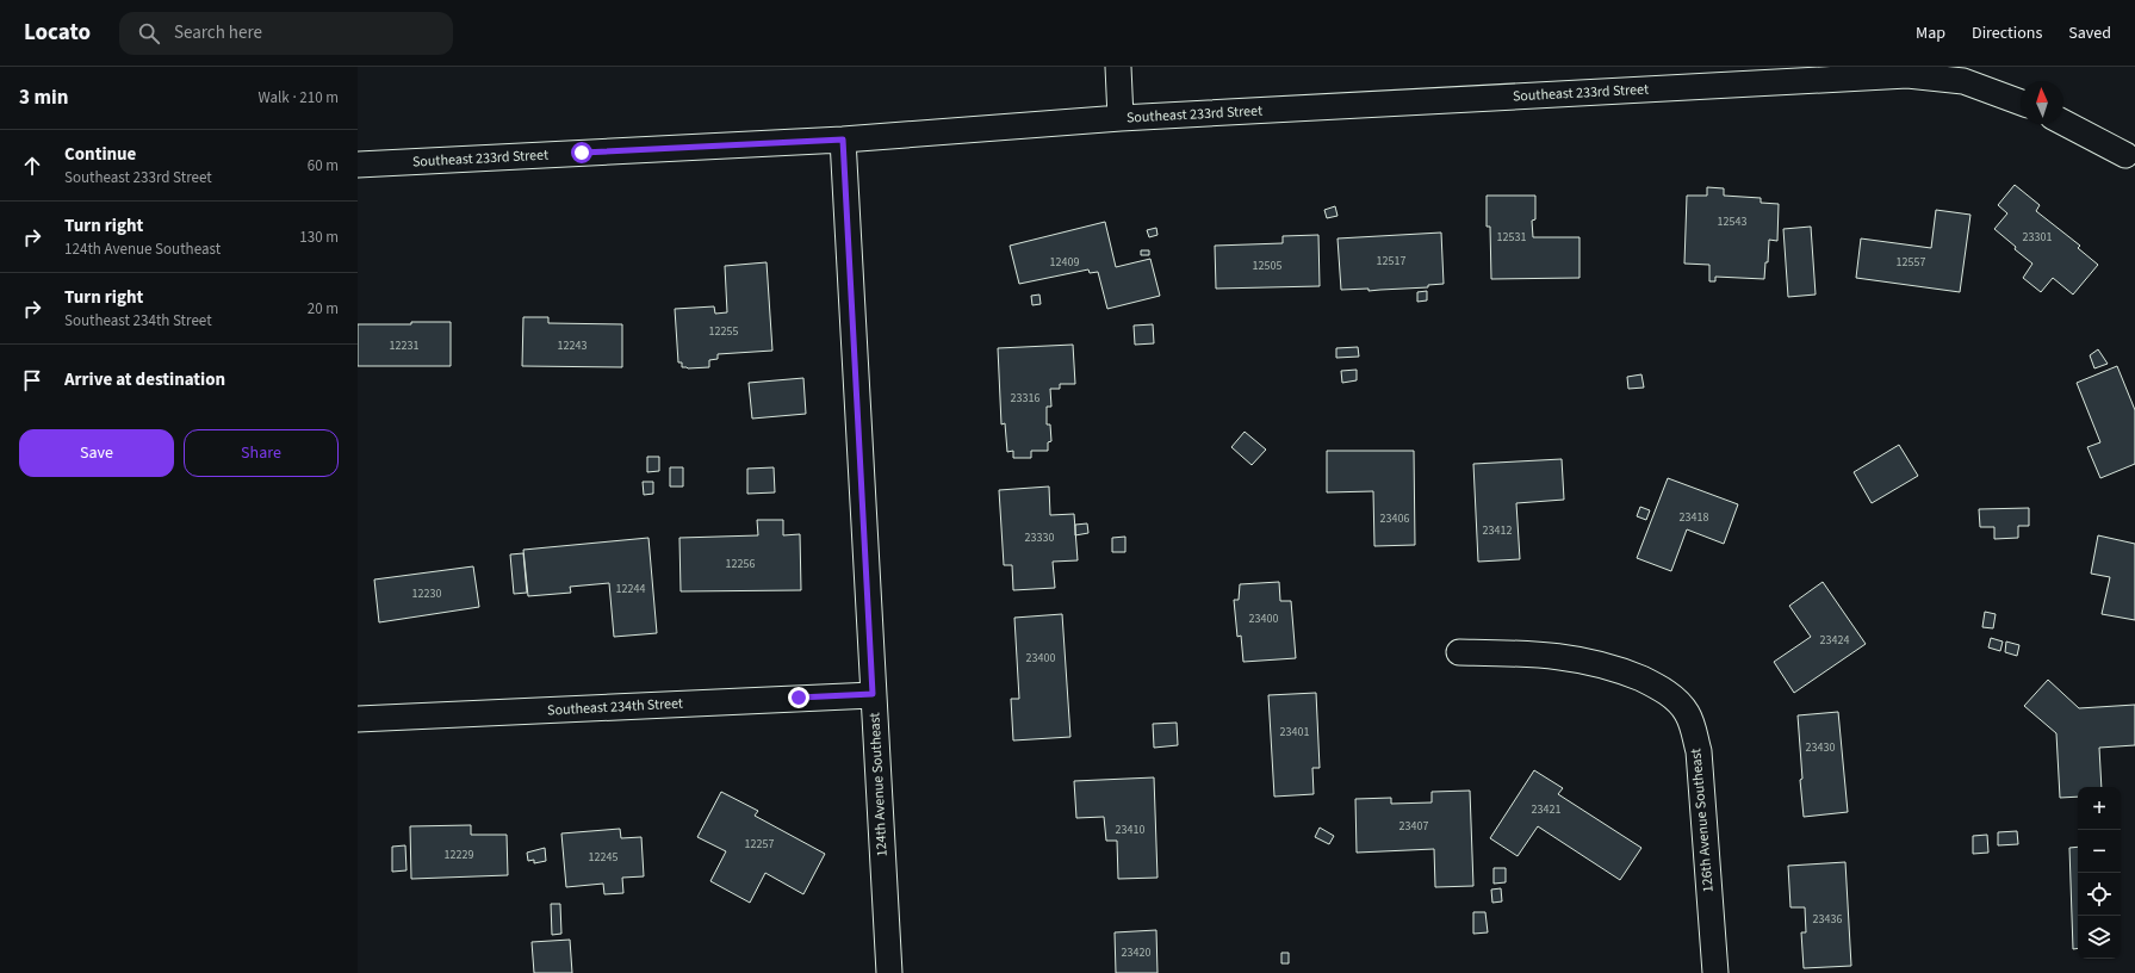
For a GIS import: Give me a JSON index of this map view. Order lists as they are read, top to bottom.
{
  "streets": {
    "street": [
      "Southeast 233rd Street",
      "Southeast 234th Street",
      "124th Avenue Southeast",
      "126th Avenue Southeast"
    ]
  },
  "crossings": [
    ["Southeast 233rd Street", "124th Avenue Southeast"],
    ["Southeast 234th Street", "124th Avenue Southeast"]
  ],
  "house_numbers": [
    "12543",
    "12531",
    "23301",
    "12517",
    "12409",
    "12557",
    "12505",
    "12255",
    "12231",
    "12243",
    "23316",
    "23418",
    "23406",
    "23412",
    "23330",
    "12256",
    "12244",
    "12230",
    "23400",
    "23424",
    "23400",
    "23401",
    "23430",
    "23421",
    "23407",
    "23410",
    "12257",
    "12229",
    "12245",
    "23436",
    "23420"
  ],
  "north": "top",
  "page": {
    "header": "Locato",
    "search": "Search here",
    "nav": ["Map", "Directions", "Saved"],
    "heading": ["3 min", "Walk · 210 m"],
    "list": [
      ["Continue", "Southeast 233rd Street", "60 m"],
      ["Turn right", "124th Avenue Southeast", "130 m"],
      ["Turn right", "Southeast 234th Street", "20 m"],
      "Arrive at destination"
    ],
    "buttons": ["Save", "Share"],
    "map_buttons": ["+", "−"]
  }
}
